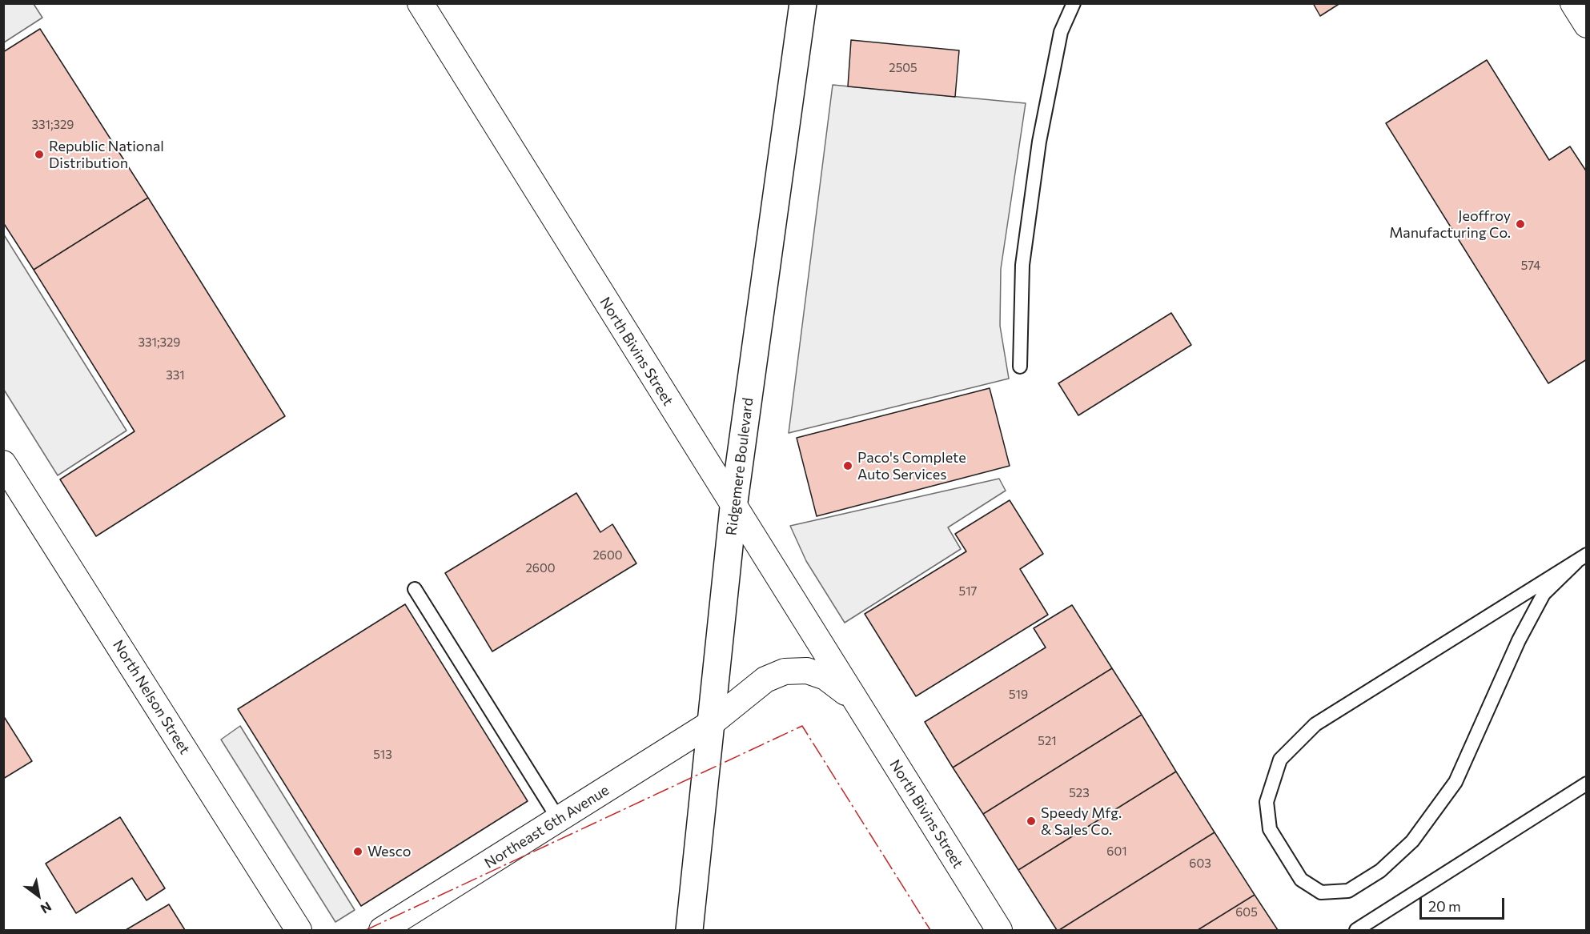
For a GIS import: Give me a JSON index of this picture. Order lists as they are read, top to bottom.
{
  "streets": {
    "main road": ["Ridgemere Boulevard"],
    "street": ["North Bivins Street", "North Nelson Street", "Northeast 6th Avenue"]
  },
  "crossings": [
    ["North Bivins Street", "Ridgemere Boulevard"],
    ["North Bivins Street", "Northeast 6th Avenue"],
    ["Ridgemere Boulevard", "Northeast 6th Avenue"]
  ],
  "places": [
    "Republic National Distribution",
    "Jeoffroy Manufacturing Co.",
    "Paco's Complete Auto Services",
    "Speedy Mfg. & Sales Co.",
    "Wesco"
  ],
  "house_numbers": [
    "2505",
    "331;329",
    "574",
    "331;329",
    "331",
    "2600",
    "2600",
    "517",
    "519",
    "521",
    "513",
    "523",
    "601",
    "603",
    "605"
  ],
  "scale_bar": "20 m",
  "north": "bottom right"
}
